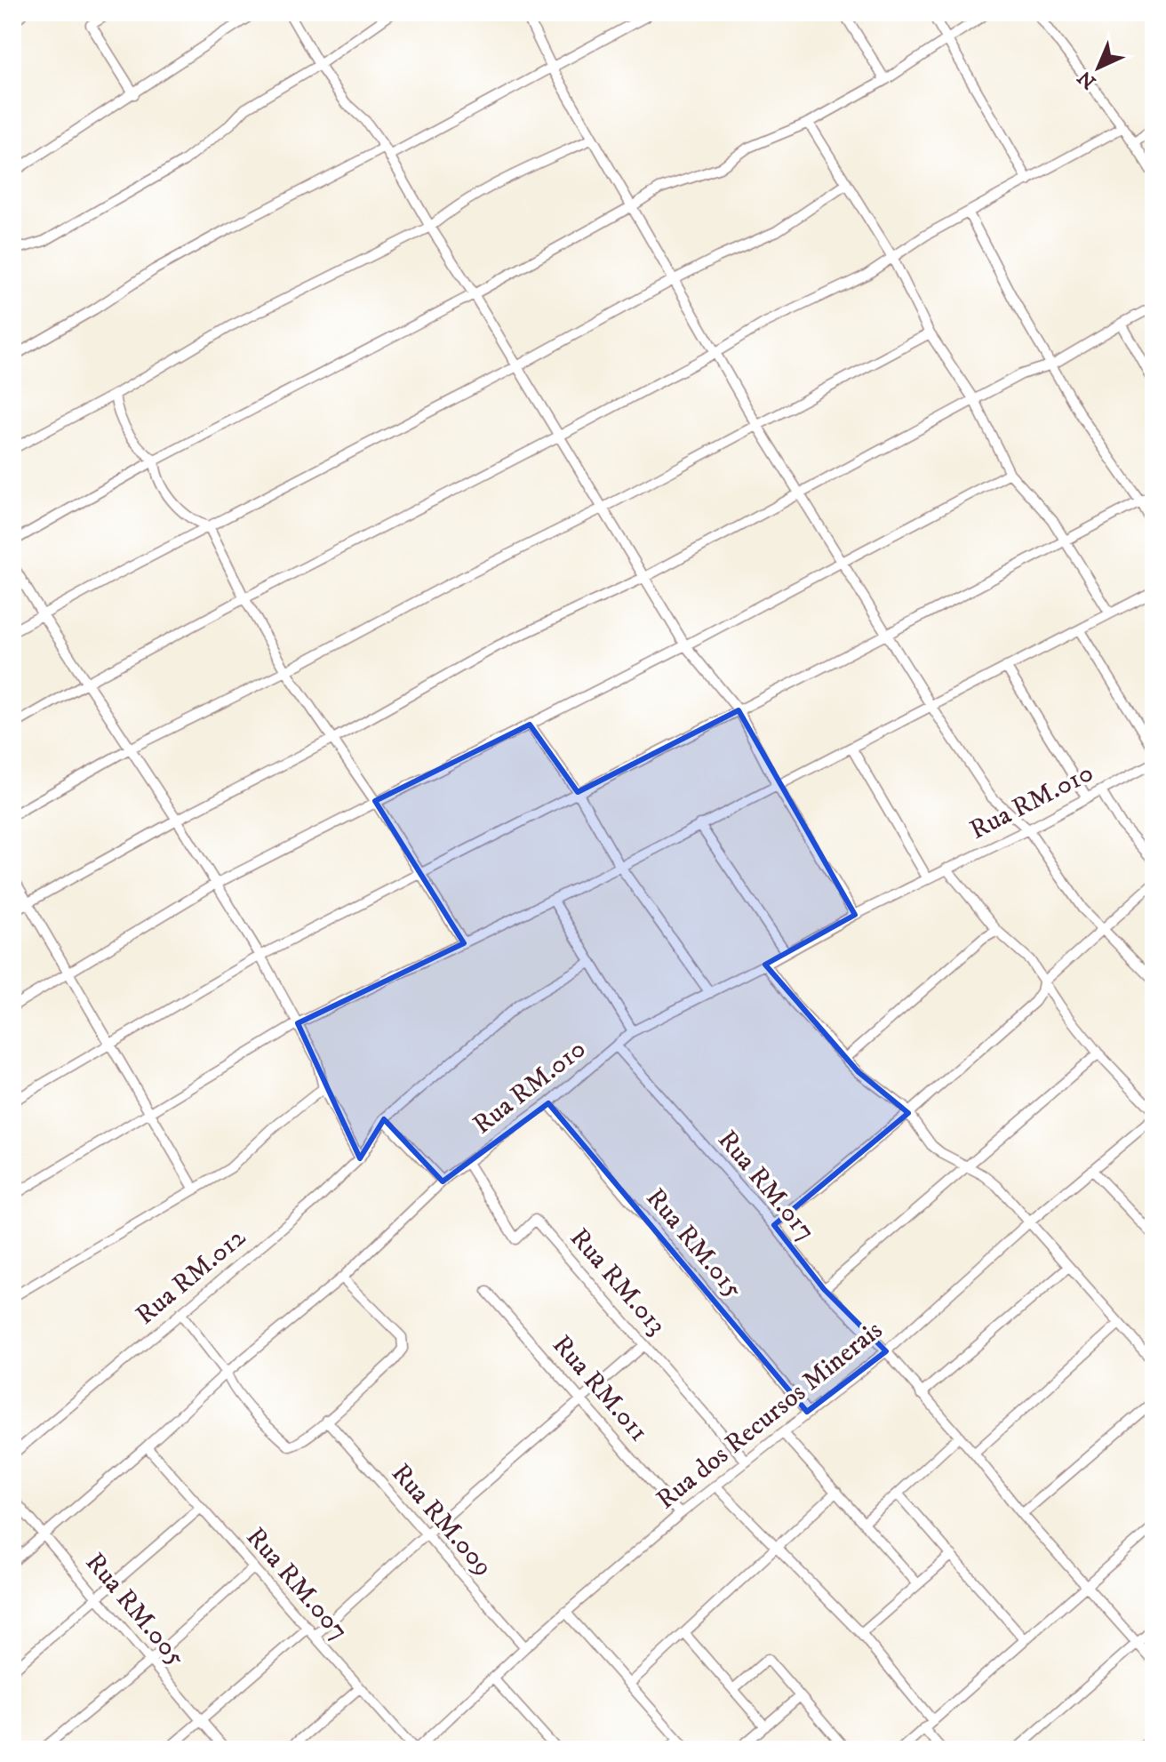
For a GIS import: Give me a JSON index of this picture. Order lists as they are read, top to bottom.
{
  "streets": {
    "street": [
      "Rua RM.010",
      "Rua RM.017",
      "Rua RM.015",
      "Rua RM.012",
      "Rua RM.013",
      "Rua RM.011",
      "Rua dos Recursos Minerais",
      "Rua RM.009",
      "Rua RM.007",
      "Rua RM.005"
    ]
  },
  "crossings": [
    ["Rua RM.010", "Rua RM.017"],
    ["Rua RM.010", "Rua RM.015"],
    ["Rua RM.010", "Rua RM.013"],
    ["Rua RM.010", "Rua RM.007"],
    ["Rua RM.010", "Rua RM.005"],
    ["Rua RM.017", "Rua dos Recursos Minerais"],
    ["Rua RM.015", "Rua dos Recursos Minerais"],
    ["Rua RM.013", "Rua dos Recursos Minerais"],
    ["Rua RM.011", "Rua dos Recursos Minerais"],
    ["Rua dos Recursos Minerais", "Rua RM.009"],
    ["Rua dos Recursos Minerais", "Rua RM.007"]
  ],
  "north": "bottom left"
}
